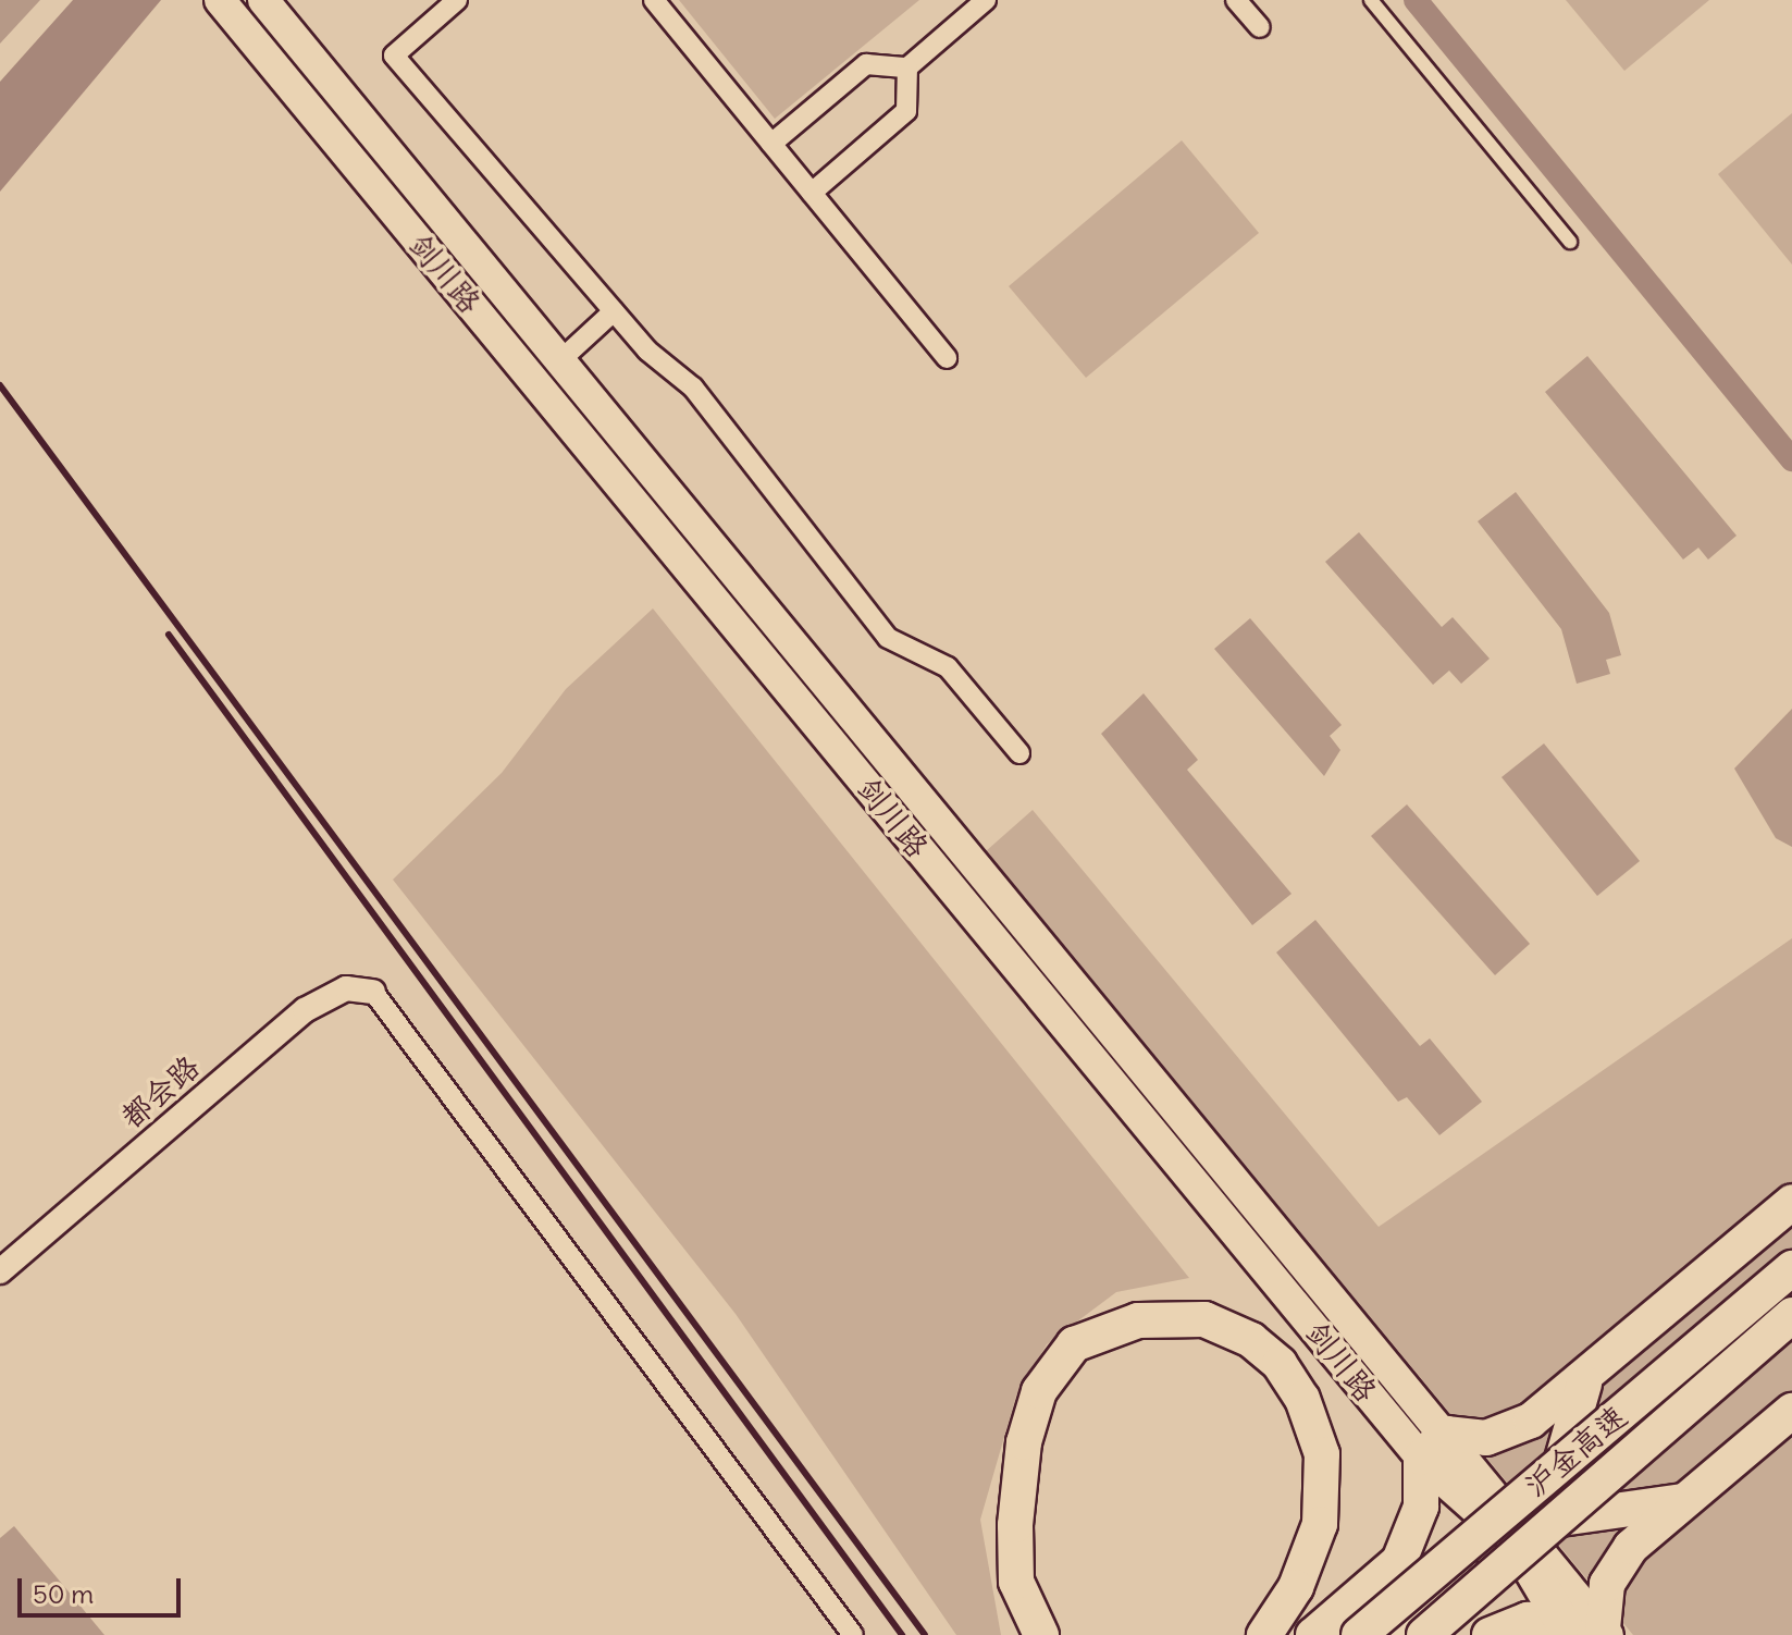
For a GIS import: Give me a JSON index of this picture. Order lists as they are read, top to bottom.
{
  "streets": {
    "highway": ["沪金高速"],
    "main road": ["剑川路"],
    "street": ["都会路"]
  },
  "scale_bar": "50 m"
}
